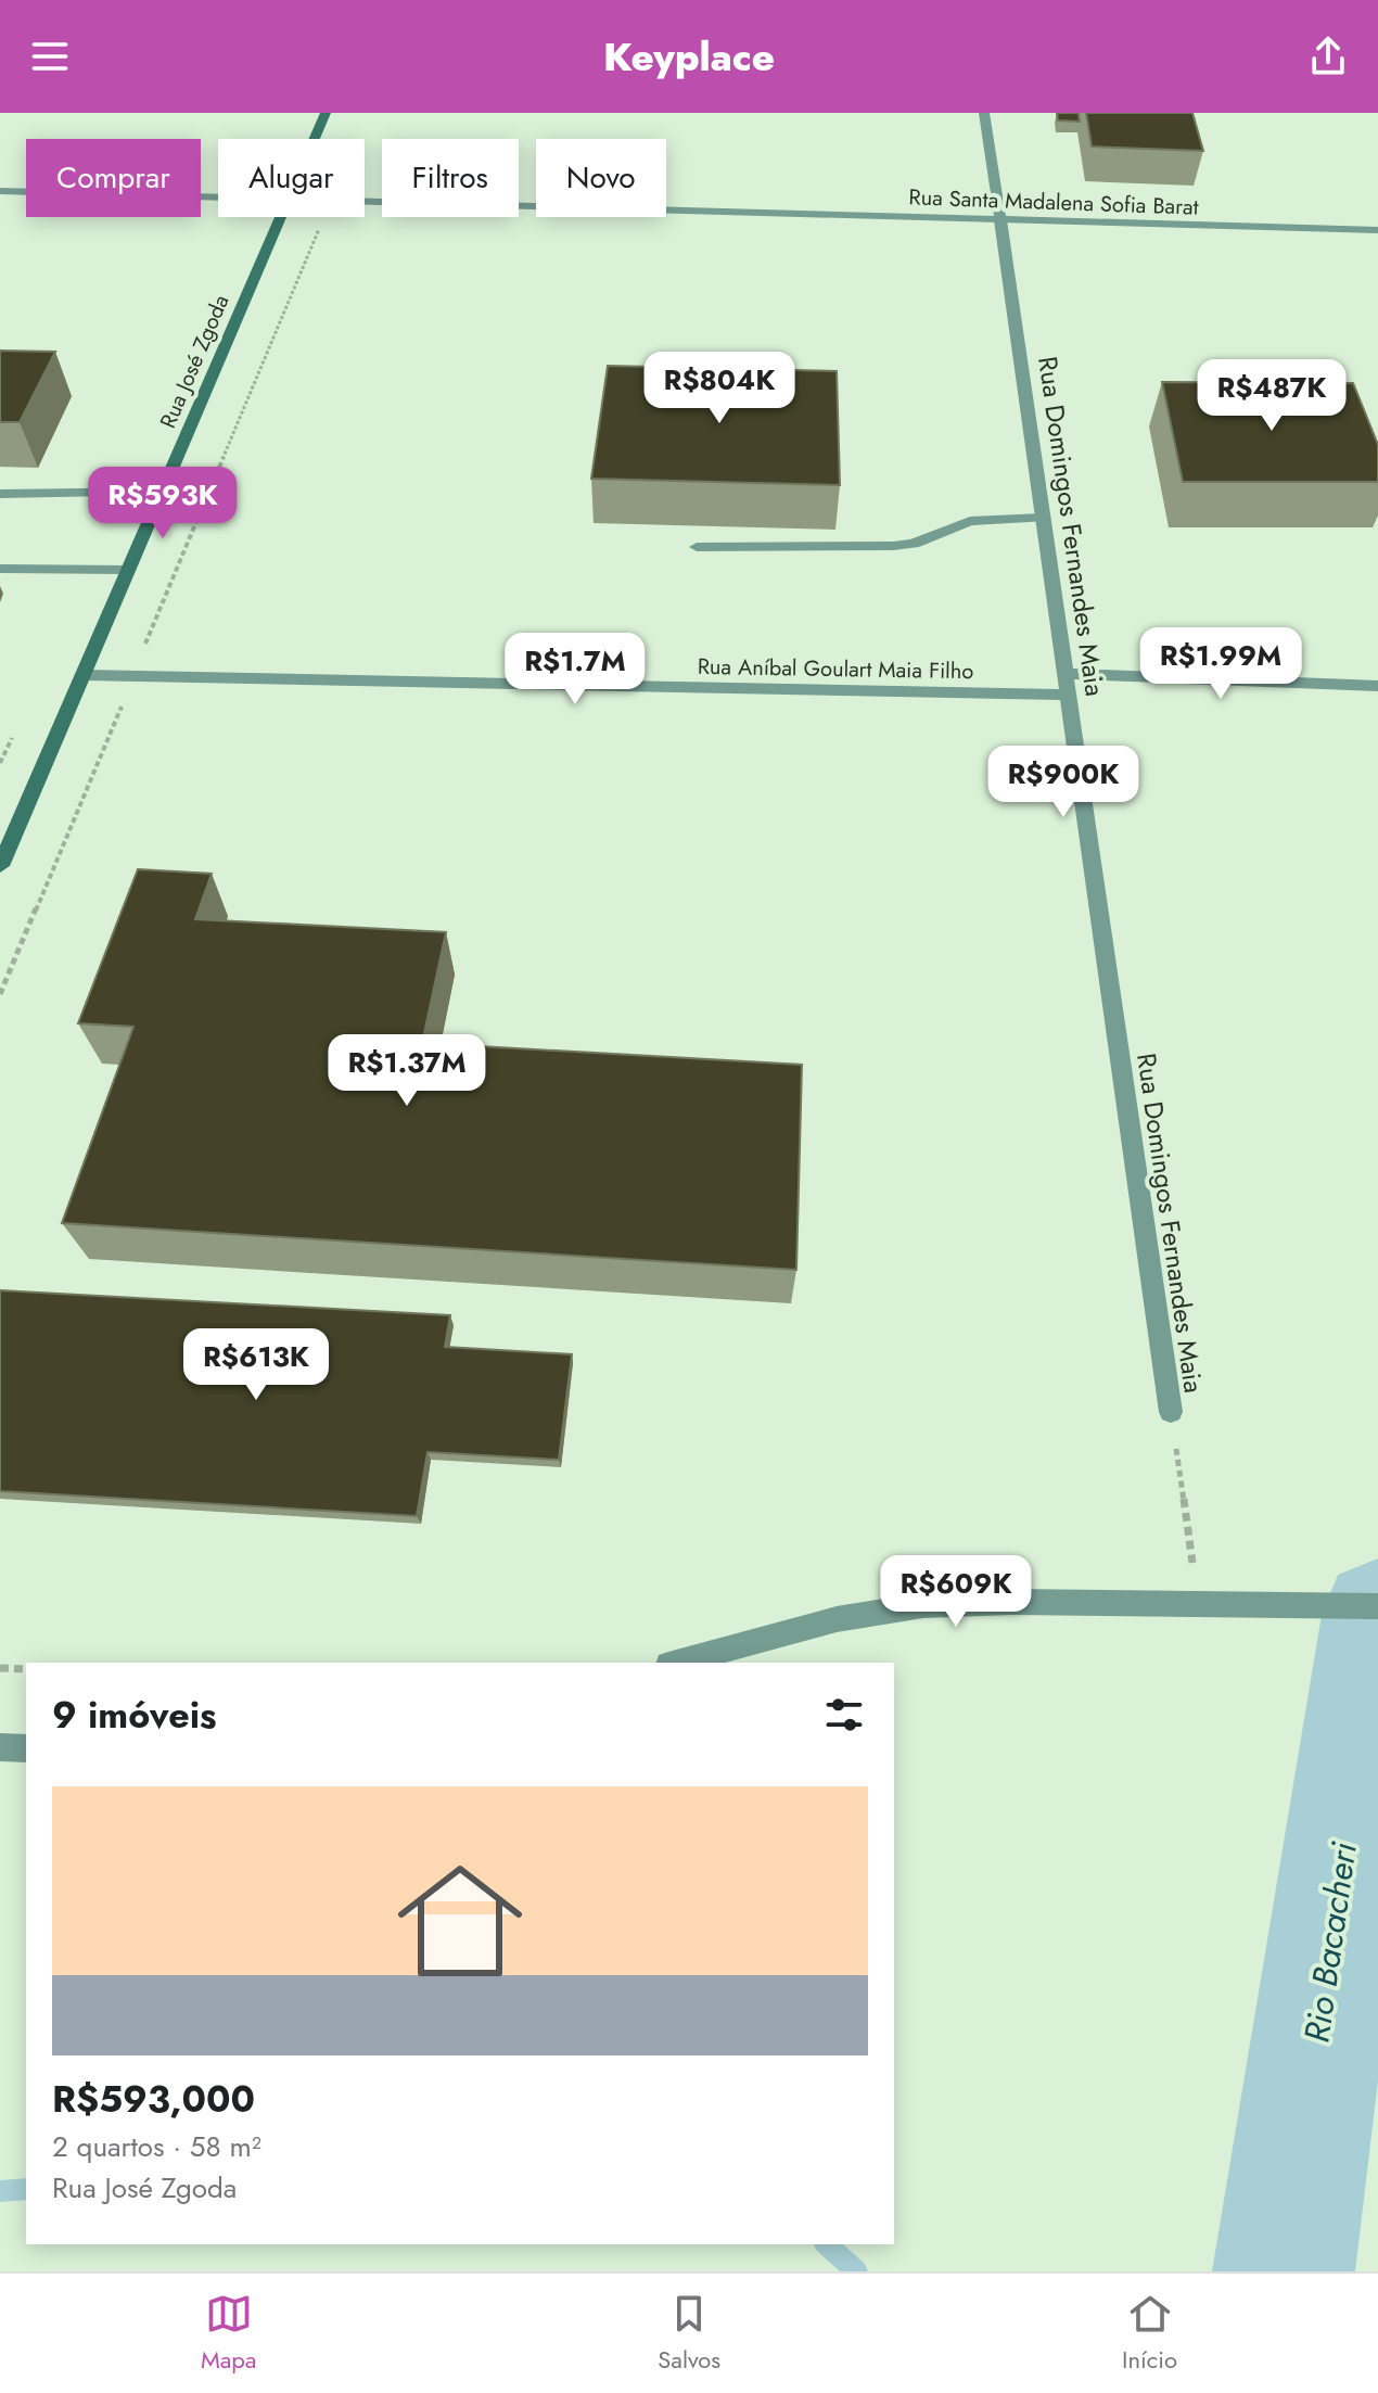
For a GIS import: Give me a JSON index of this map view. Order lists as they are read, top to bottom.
{
  "streets": {
    "main road": ["Rua José Zgoda"],
    "street": ["Rua Santa Madalena Sofia Barat", "Rua Domingos Fernandes Maia", "Rua Aníbal Goulart Maia Filho"]
  },
  "crossings": [
    ["Rua Santa Madalena Sofia Barat", "Rua Domingos Fernandes Maia"],
    ["Rua José Zgoda", "Rua Aníbal Goulart Maia Filho"],
    ["Rua Domingos Fernandes Maia", "Rua Aníbal Goulart Maia Filho"]
  ],
  "water": ["Rio Bacacheri"],
  "page": {
    "header": "Keyplace",
    "chip": [
      "Comprar",
      "Alugar",
      "Filtros",
      "Novo"
    ],
    "price": [
      "R$804K",
      "R$487K",
      "R$593K",
      "R$1.99M",
      "R$1.7M",
      "R$900K",
      "R$1.37M",
      "R$613K",
      "R$609K"
    ],
    "heading": "9 imóveis",
    "list": [
      {
        "name": "R$593,000",
        "note": "2 quartos · 58 m² · Rua José Zgoda"
      }
    ],
    "tabs": ["Mapa", "Salvos", "Início"]
  }
}
